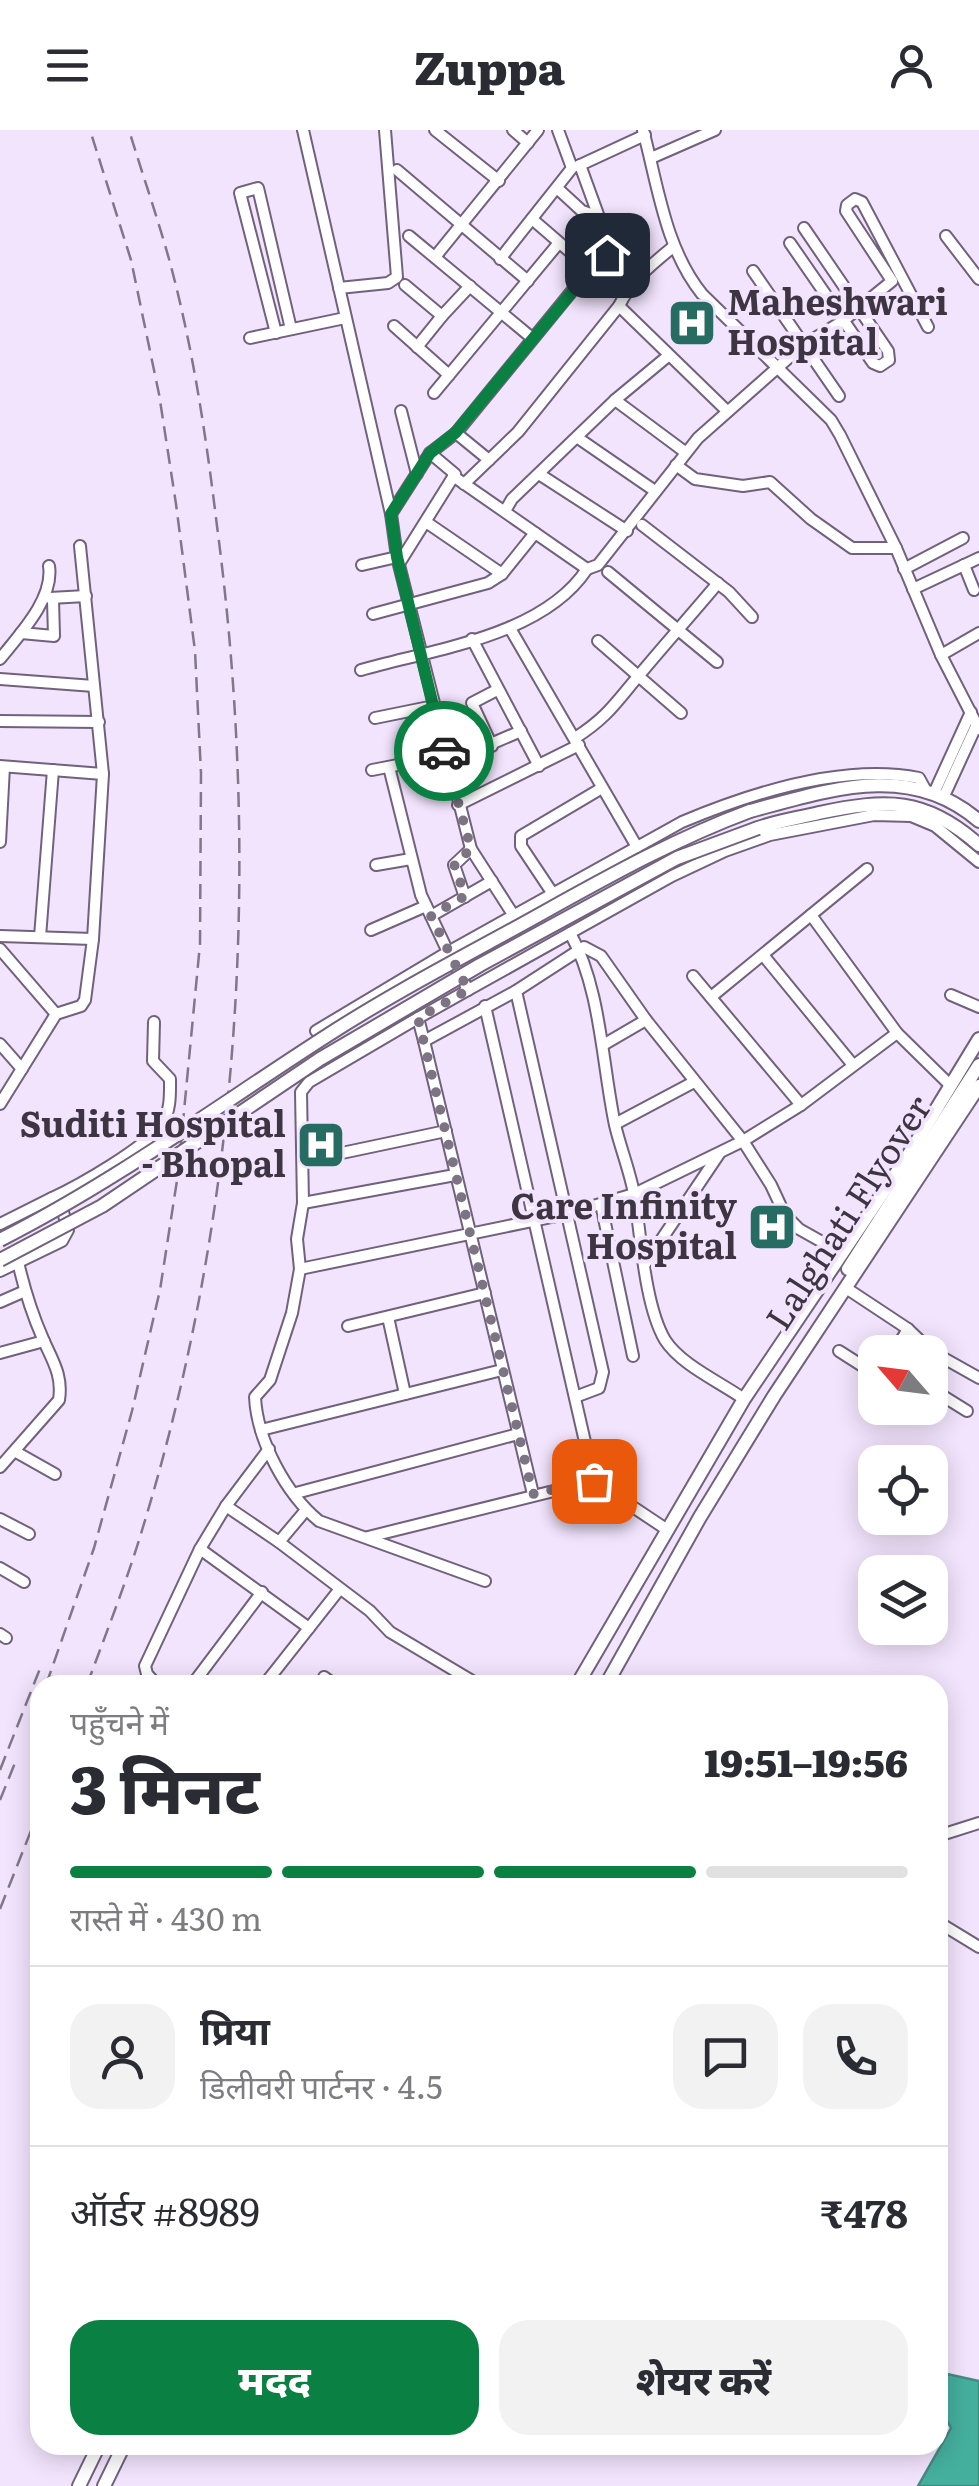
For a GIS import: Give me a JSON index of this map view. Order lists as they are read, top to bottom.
{
  "streets": {
    "main road": ["Lalghati Flyover"]
  },
  "places": {
    "hospital": ["Maheshwari Hospital", "Suditi Hospital - Bhopal", "Care Infinity Hospital"]
  },
  "north": "top left",
  "page": {
    "header": "Zuppa",
    "heading": ["3 मिनट", "पहुँचने में", "19:51–19:56"],
    "panel": [
      "प्रिया",
      "डिलीवरी पार्टनर · 4.5",
      "ऑर्डर #8989",
      "₹478"
    ],
    "bar": "रास्ते में · 430 m",
    "buttons": ["मदद", "शेयर करें"]
  }
}
